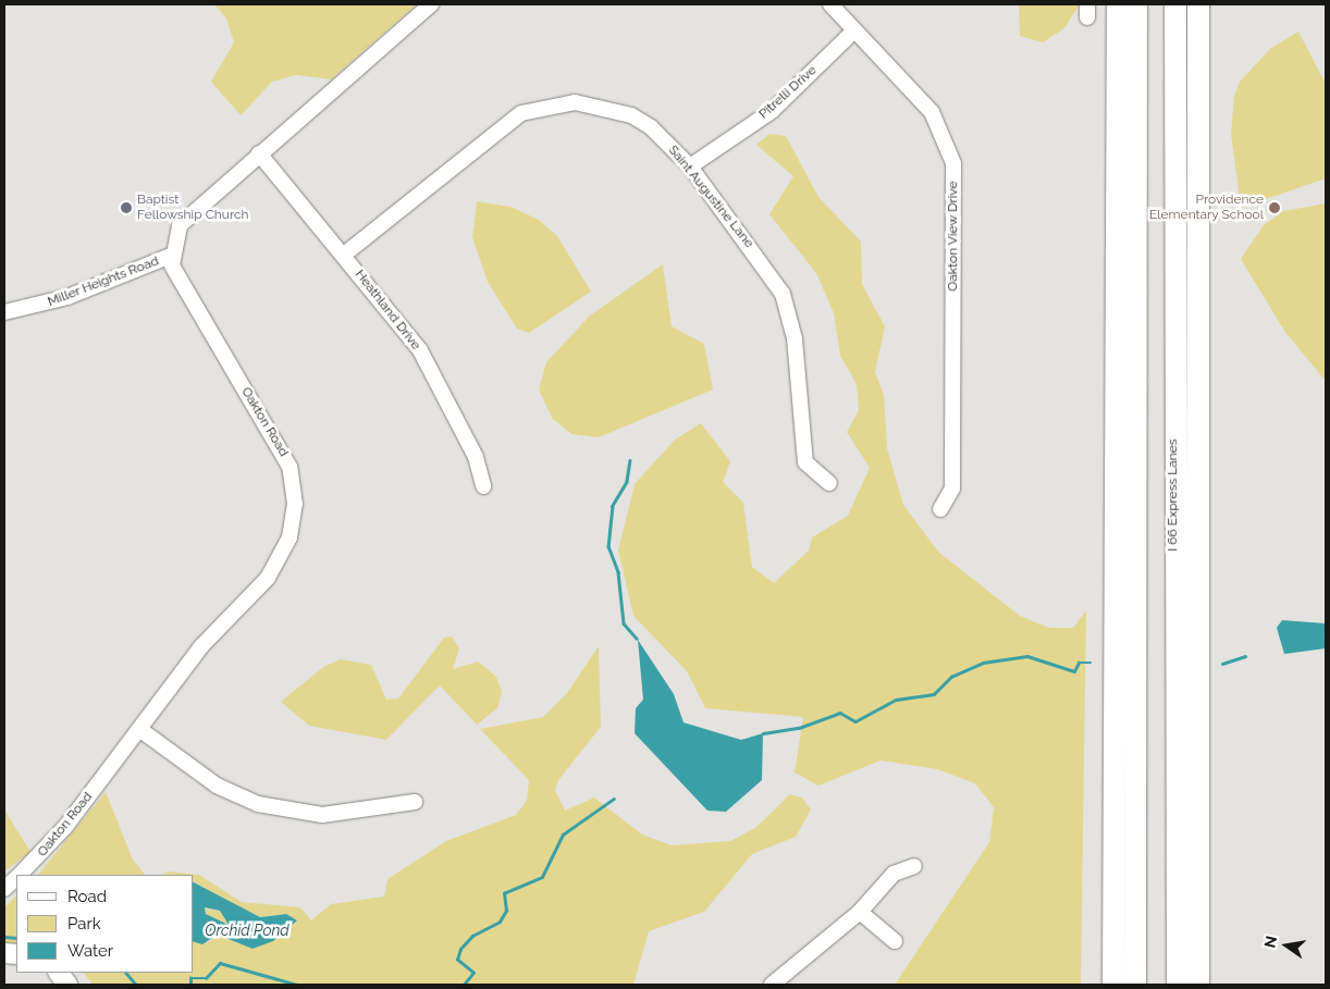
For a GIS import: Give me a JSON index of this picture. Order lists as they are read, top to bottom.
{
  "streets": {
    "highway": ["I 66 Express Lanes"],
    "street": [
      "Pitrelli Drive",
      "Saint Augustine Lane",
      "Oakton View Drive",
      "Miller Heights Road",
      "Heathland Drive",
      "Oakton Road"
    ]
  },
  "crossings": [
    ["Pitrelli Drive", "Saint Augustine Lane"],
    ["Pitrelli Drive", "Oakton View Drive"],
    ["Saint Augustine Lane", "Heathland Drive"],
    ["Miller Heights Road", "Oakton Road"]
  ],
  "water": ["Orchid Pond"],
  "places": ["Baptist Fellowship Church", "Providence Elementary School"],
  "legend": ["Road", "Park", "Water"],
  "north": "left"
}
